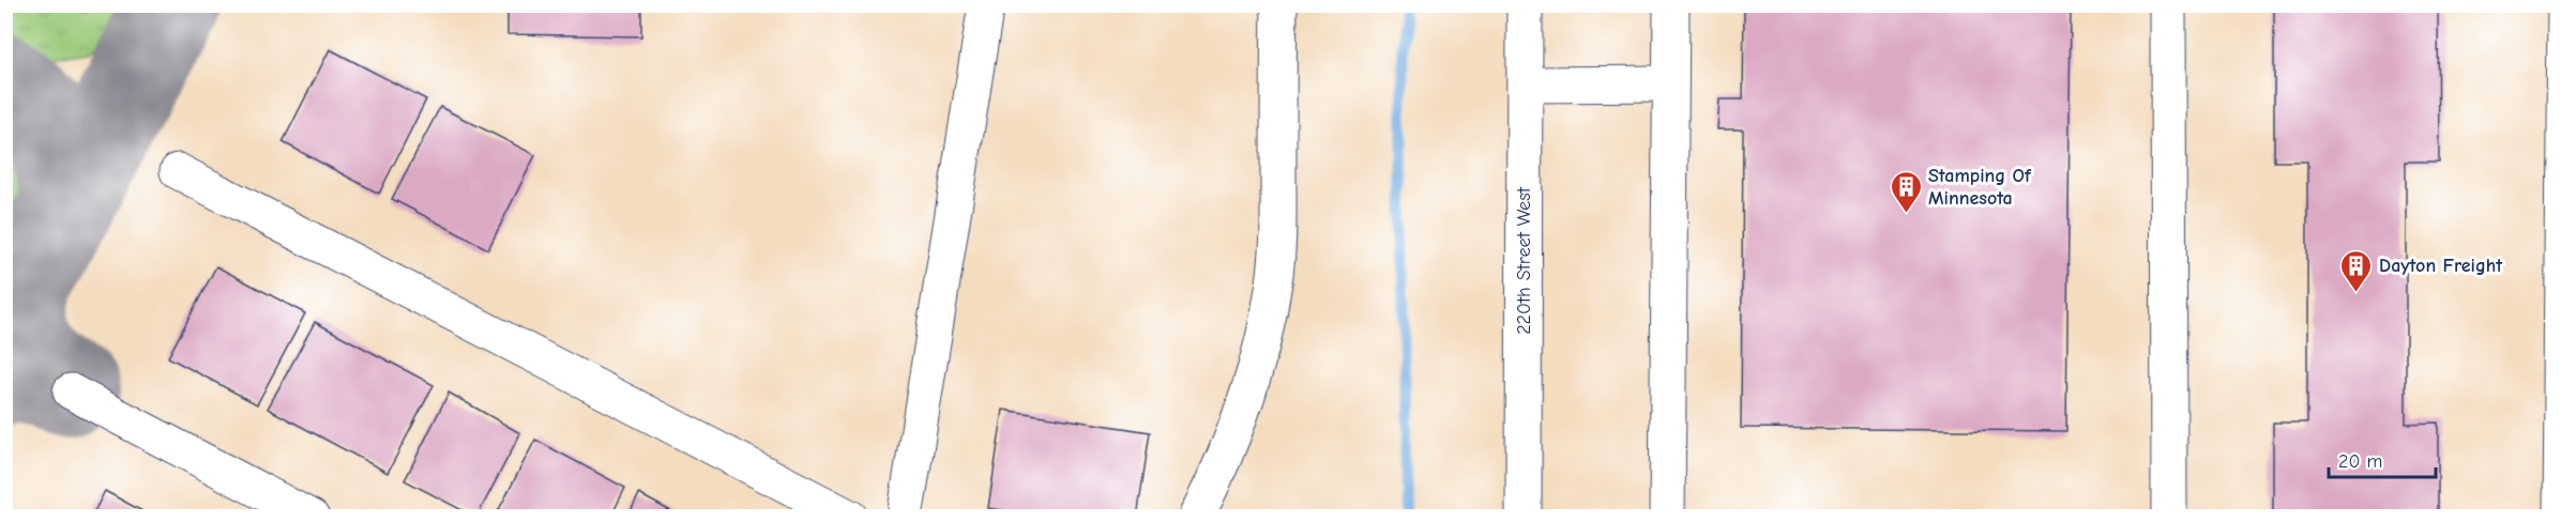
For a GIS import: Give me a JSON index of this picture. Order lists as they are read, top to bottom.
{
  "streets": {
    "street": ["220th Street West"]
  },
  "places": {
    "building": ["Stamping Of Minnesota", "Dayton Freight"]
  },
  "scale_bar": "20 m"
}
